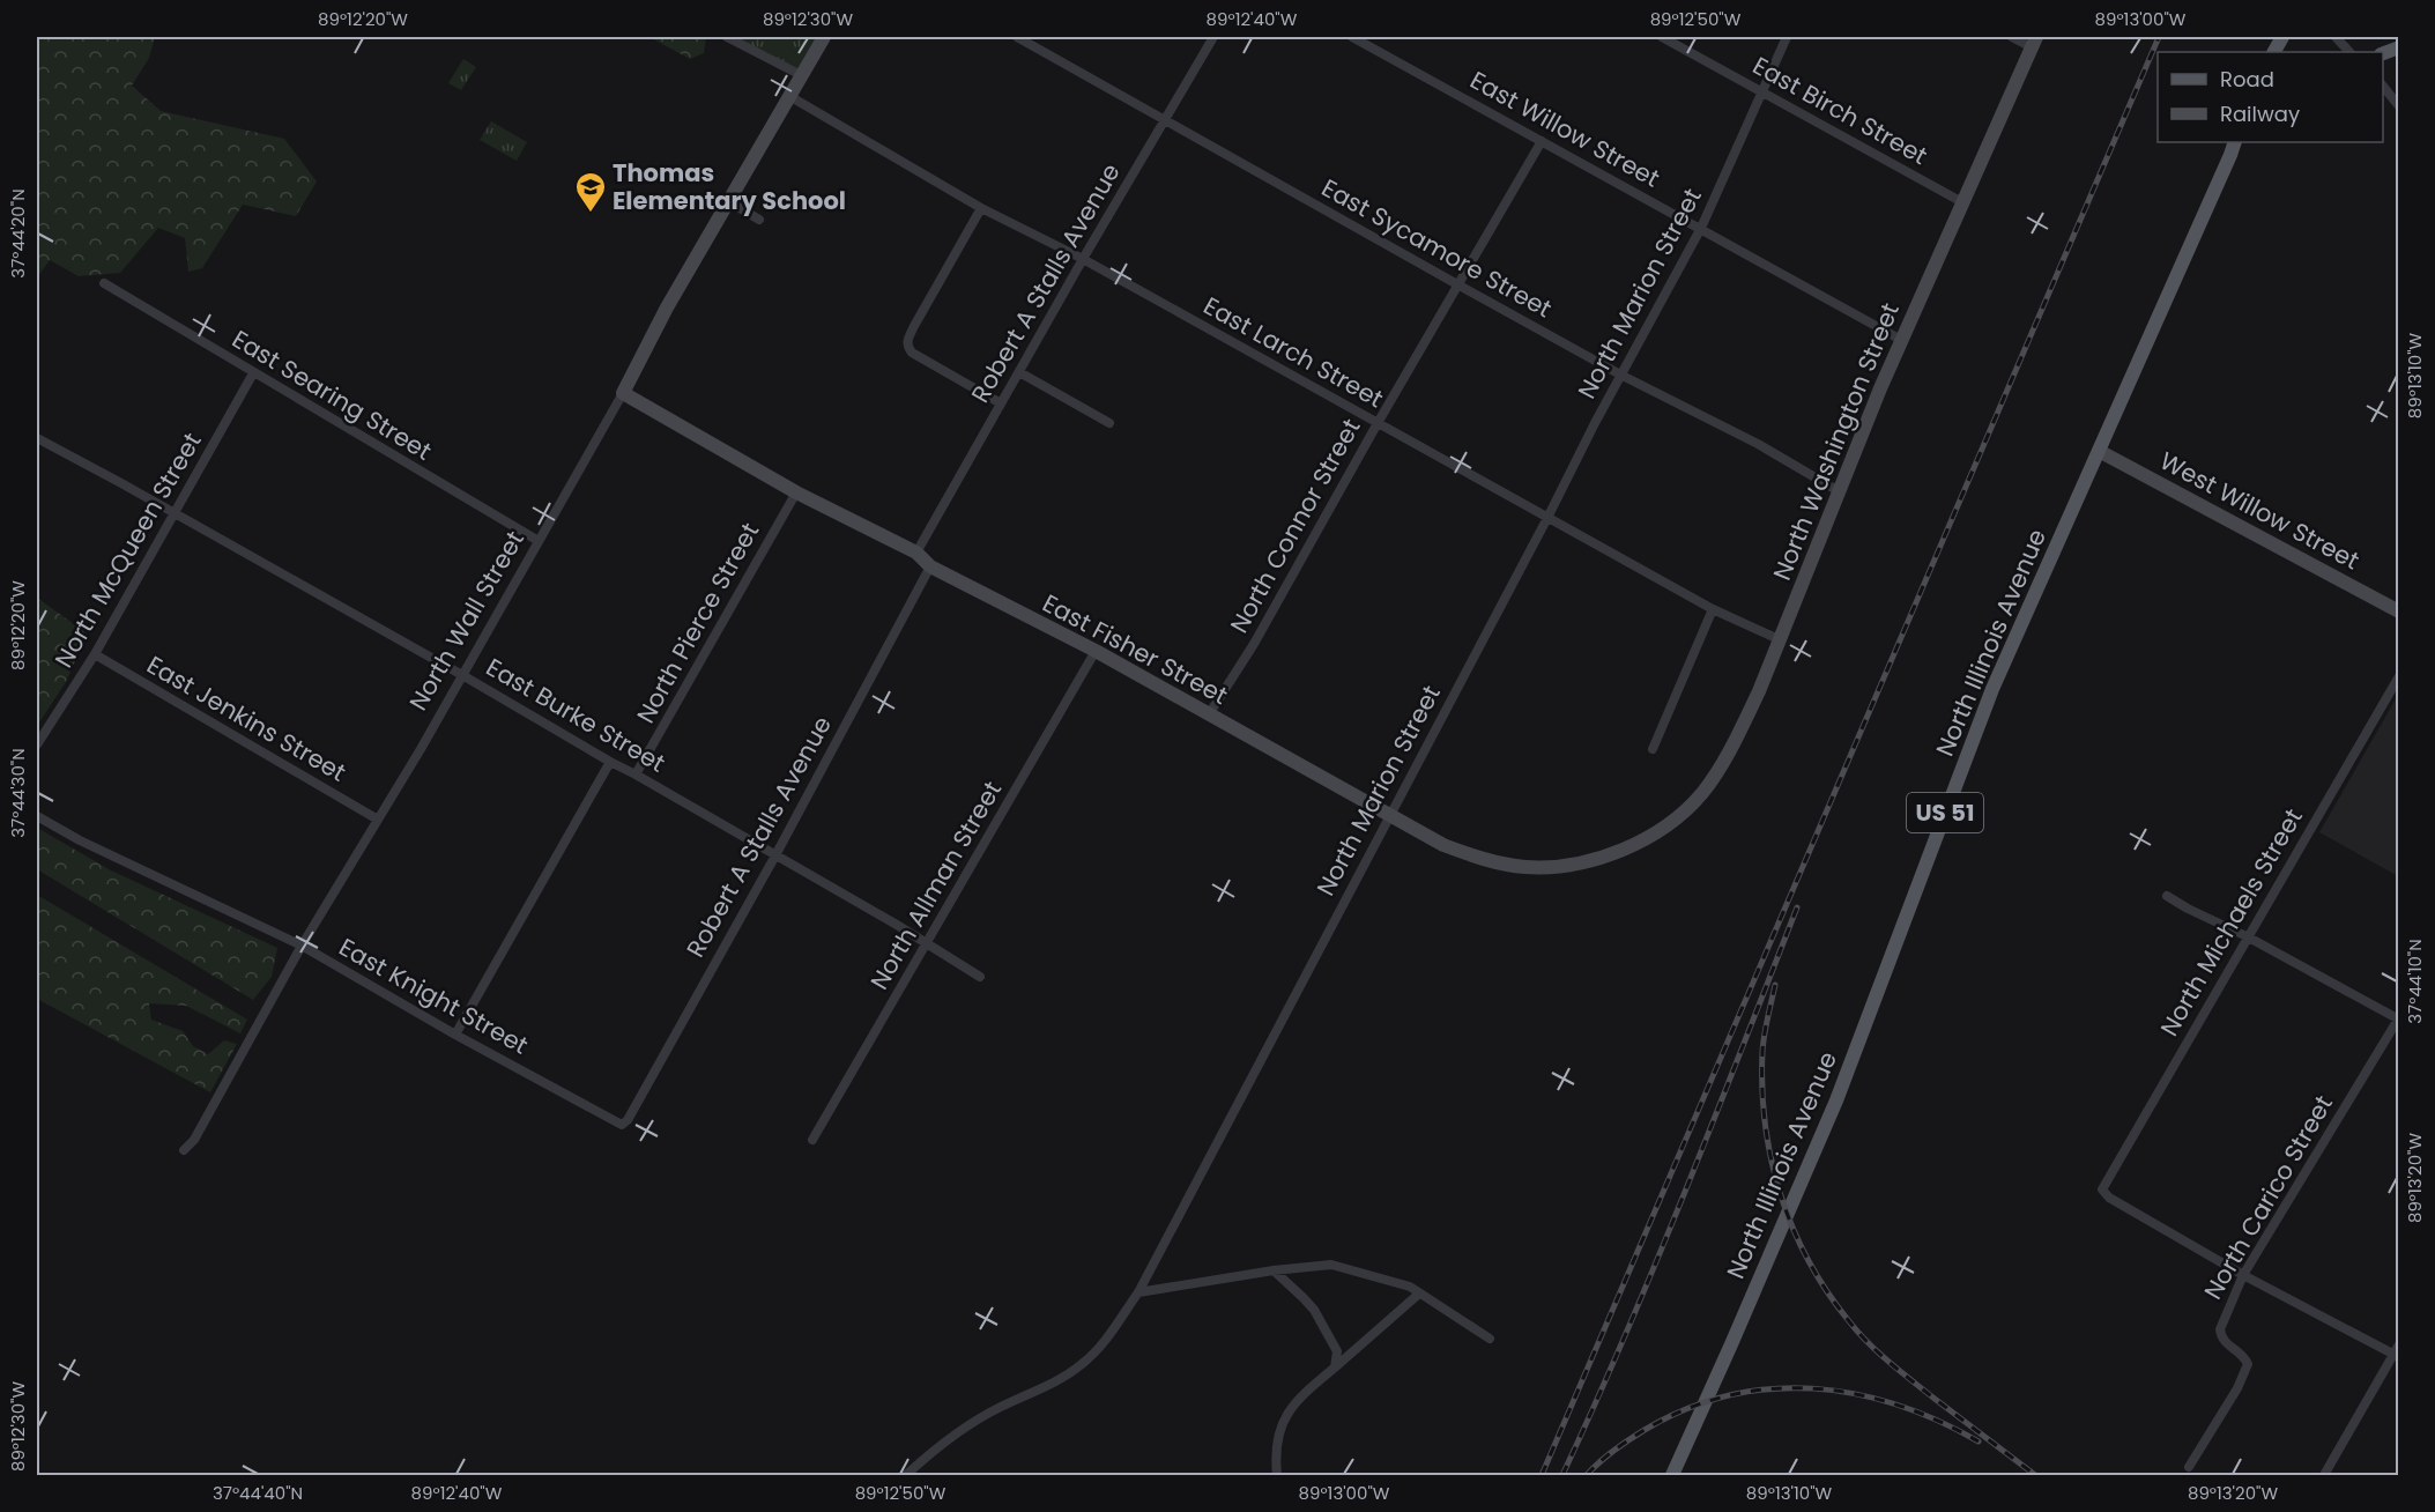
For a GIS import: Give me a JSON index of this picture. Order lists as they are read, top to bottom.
{
  "streets": {
    "main road": ["North Illinois Avenue", "US 51"],
    "street": [
      "East Birch Street",
      "East Willow Street",
      "East Sycamore Street",
      "Robert A Stalls Avenue",
      "North Marion Street",
      "East Larch Street",
      "East Searing Street",
      "North Washington Street",
      "West Willow Street",
      "North Connor Street",
      "North McQueen Street",
      "North Wall Street",
      "North Pierce Street",
      "East Fisher Street",
      "East Burke Street",
      "East Jenkins Street",
      "North Allman Street",
      "North Michaels Street",
      "East Knight Street",
      "North Carico Street"
    ]
  },
  "crossings": [
    ["East Birch Street", "North Marion Street"],
    ["East Birch Street", "North Washington Street"],
    ["East Willow Street", "North Marion Street"],
    ["East Willow Street", "North Washington Street"],
    ["East Willow Street", "North Connor Street"],
    ["East Sycamore Street", "Robert A Stalls Avenue"],
    ["East Sycamore Street", "North Marion Street"],
    ["East Sycamore Street", "North Washington Street"],
    ["East Sycamore Street", "North Connor Street"],
    ["Robert A Stalls Avenue", "East Larch Street"],
    ["Robert A Stalls Avenue", "East Fisher Street"],
    ["Robert A Stalls Avenue", "East Burke Street"],
    ["Robert A Stalls Avenue", "East Knight Street"],
    ["North Marion Street", "East Larch Street"],
    ["North Marion Street", "East Fisher Street"],
    ["East Larch Street", "North Washington Street"],
    ["East Larch Street", "North Connor Street"],
    ["East Larch Street", "North Wall Street"],
    ["East Searing Street", "North McQueen Street"],
    ["East Searing Street", "North Wall Street"],
    ["North Washington Street", "East Fisher Street"],
    ["West Willow Street", "North Illinois Avenue"],
    ["North Connor Street", "East Fisher Street"],
    ["North McQueen Street", "East Burke Street"],
    ["North McQueen Street", "East Jenkins Street"],
    ["North Wall Street", "East Fisher Street"],
    ["North Wall Street", "East Burke Street"],
    ["North Wall Street", "East Jenkins Street"],
    ["North Wall Street", "East Knight Street"],
    ["North Pierce Street", "East Fisher Street"],
    ["North Pierce Street", "East Burke Street"],
    ["North Illinois Avenue", "US 51"],
    ["East Fisher Street", "North Allman Street"],
    ["East Burke Street", "North Allman Street"],
    ["North Michaels Street", "North Carico Street"]
  ],
  "places": {
    "school or university": ["Thomas Elementary School"]
  },
  "legend": ["Road", "Railway"],
  "coordinates": [
    "89°12'20\"W",
    "89°12'30\"W",
    "89°12'40\"W",
    "89°12'50\"W",
    "89°13'00\"W",
    "37°44'20\"N",
    "89°13'10\"W",
    "37°44'30\"N",
    "37°44'10\"N",
    "89°13'20\"W",
    "37°44'40\"N"
  ]
}
